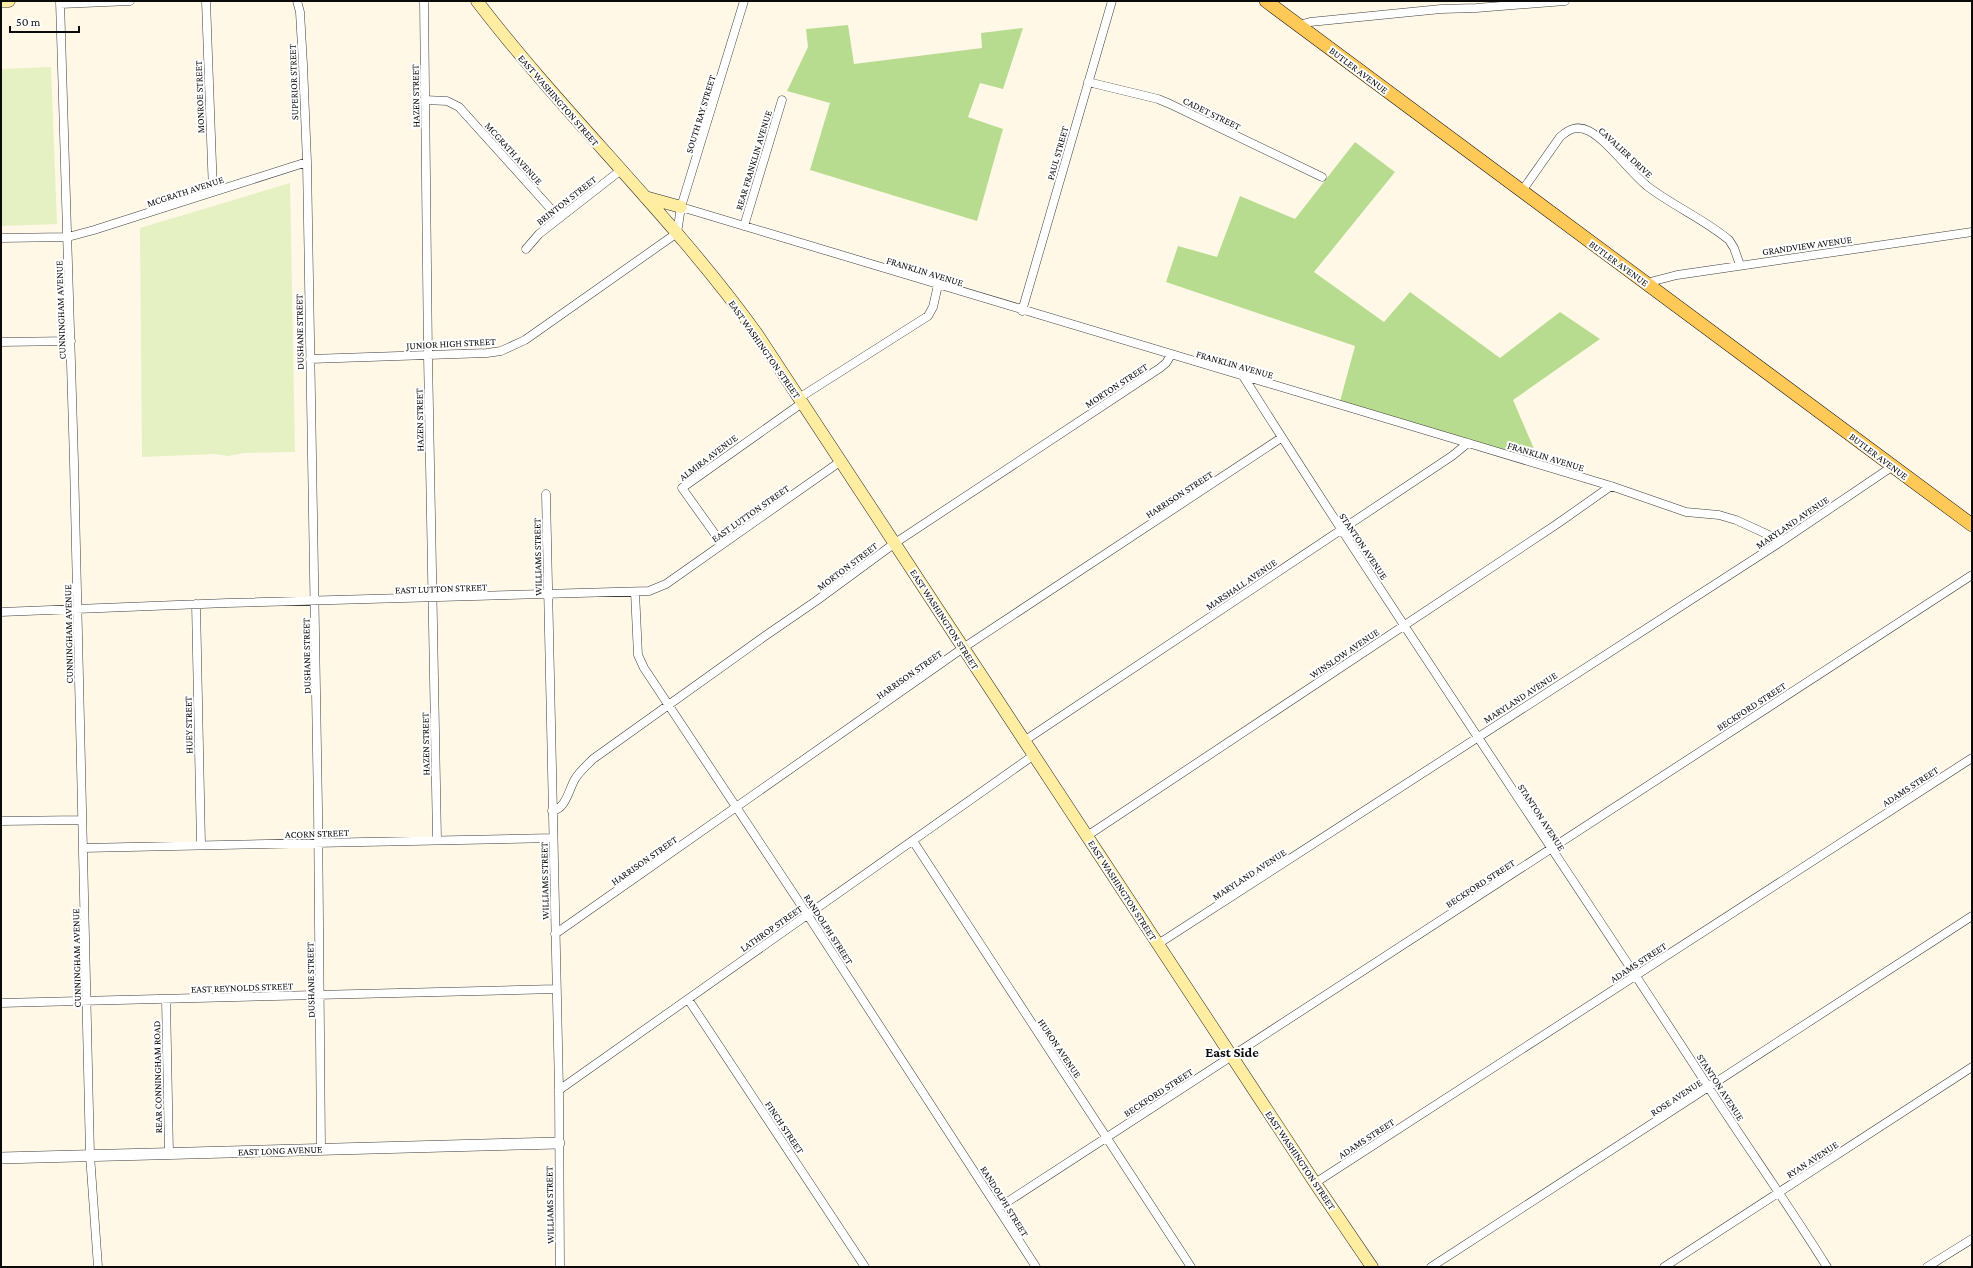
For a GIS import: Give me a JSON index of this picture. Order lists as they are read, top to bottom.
{
  "streets": {
    "main road": ["BUTLER AVENUE", "EAST WASHINGTON STREET"],
    "street": [
      "SUPERIOR STREET",
      "HAZEN STREET",
      "MONROE STREET",
      "CADET STREET",
      "SOUTH RAY STREET",
      "CAVALIER DRIVE",
      "MCGRATH AVENUE",
      "PAUL STREET",
      "REAR FRANKLIN AVENUE",
      "BRINTON STREET",
      "GRANDVIEW AVENUE",
      "FRANKLIN AVENUE",
      "CUNNINGHAM AVENUE",
      "DUSHANE STREET",
      "JUNIOR HIGH STREET",
      "MORTON STREET",
      "ALMIRA AVENUE",
      "HARRISON STREET",
      "EAST LUTTON STREET",
      "MARYLAND AVENUE",
      "STANTON AVENUE",
      "WILLIAMS STREET",
      "MARSHALL AVENUE",
      "WINSLOW AVENUE",
      "BECKFORD STREET",
      "HUEY STREET",
      "ADAMS STREET",
      "ACORN STREET",
      "LATHROP STREET",
      "RANDOLPH STREET",
      "EAST REYNOLDS STREET",
      "HURON AVENUE",
      "REAR CONNINGHAM ROAD",
      "ROSE AVENUE",
      "FINCH STREET",
      "EAST LONG AVENUE",
      "RYAN AVENUE"
    ]
  },
  "crossings": [
    ["BUTLER AVENUE", "CAVALIER DRIVE"],
    ["BUTLER AVENUE", "GRANDVIEW AVENUE"],
    ["BUTLER AVENUE", "MARYLAND AVENUE"],
    ["SUPERIOR STREET", "MCGRATH AVENUE"],
    ["SUPERIOR STREET", "DUSHANE STREET"],
    ["HAZEN STREET", "MCGRATH AVENUE"],
    ["HAZEN STREET", "JUNIOR HIGH STREET"],
    ["HAZEN STREET", "EAST LUTTON STREET"],
    ["HAZEN STREET", "ACORN STREET"],
    ["MONROE STREET", "MCGRATH AVENUE"],
    ["EAST WASHINGTON STREET", "SOUTH RAY STREET"],
    ["EAST WASHINGTON STREET", "BRINTON STREET"],
    ["EAST WASHINGTON STREET", "JUNIOR HIGH STREET"],
    ["EAST WASHINGTON STREET", "MORTON STREET"],
    ["EAST WASHINGTON STREET", "ALMIRA AVENUE"],
    ["EAST WASHINGTON STREET", "HARRISON STREET"],
    ["EAST WASHINGTON STREET", "EAST LUTTON STREET"],
    ["EAST WASHINGTON STREET", "MARYLAND AVENUE"],
    ["EAST WASHINGTON STREET", "MARSHALL AVENUE"],
    ["EAST WASHINGTON STREET", "WINSLOW AVENUE"],
    ["EAST WASHINGTON STREET", "BECKFORD STREET"],
    ["EAST WASHINGTON STREET", "ADAMS STREET"],
    ["EAST WASHINGTON STREET", "LATHROP STREET"],
    ["CADET STREET", "PAUL STREET"],
    ["SOUTH RAY STREET", "FRANKLIN AVENUE"],
    ["SOUTH RAY STREET", "JUNIOR HIGH STREET"],
    ["CAVALIER DRIVE", "GRANDVIEW AVENUE"],
    ["MCGRATH AVENUE", "BRINTON STREET"],
    ["MCGRATH AVENUE", "CUNNINGHAM AVENUE"],
    ["MCGRATH AVENUE", "DUSHANE STREET"],
    ["PAUL STREET", "FRANKLIN AVENUE"],
    ["REAR FRANKLIN AVENUE", "FRANKLIN AVENUE"],
    ["FRANKLIN AVENUE", "MORTON STREET"],
    ["FRANKLIN AVENUE", "ALMIRA AVENUE"],
    ["FRANKLIN AVENUE", "MARYLAND AVENUE"],
    ["FRANKLIN AVENUE", "STANTON AVENUE"],
    ["FRANKLIN AVENUE", "MARSHALL AVENUE"],
    ["FRANKLIN AVENUE", "WINSLOW AVENUE"],
    ["CUNNINGHAM AVENUE", "EAST LUTTON STREET"],
    ["CUNNINGHAM AVENUE", "ACORN STREET"],
    ["CUNNINGHAM AVENUE", "EAST REYNOLDS STREET"],
    ["CUNNINGHAM AVENUE", "EAST LONG AVENUE"],
    ["DUSHANE STREET", "JUNIOR HIGH STREET"],
    ["DUSHANE STREET", "EAST LUTTON STREET"],
    ["DUSHANE STREET", "ACORN STREET"],
    ["DUSHANE STREET", "EAST REYNOLDS STREET"],
    ["DUSHANE STREET", "EAST LONG AVENUE"],
    ["MORTON STREET", "WILLIAMS STREET"],
    ["MORTON STREET", "RANDOLPH STREET"],
    ["ALMIRA AVENUE", "EAST LUTTON STREET"],
    ["HARRISON STREET", "STANTON AVENUE"],
    ["HARRISON STREET", "WILLIAMS STREET"],
    ["HARRISON STREET", "RANDOLPH STREET"],
    ["EAST LUTTON STREET", "WILLIAMS STREET"],
    ["EAST LUTTON STREET", "HUEY STREET"],
    ["EAST LUTTON STREET", "RANDOLPH STREET"],
    ["MARYLAND AVENUE", "STANTON AVENUE"],
    ["STANTON AVENUE", "MARSHALL AVENUE"],
    ["STANTON AVENUE", "WINSLOW AVENUE"],
    ["STANTON AVENUE", "BECKFORD STREET"],
    ["STANTON AVENUE", "ADAMS STREET"],
    ["STANTON AVENUE", "ROSE AVENUE"],
    ["STANTON AVENUE", "RYAN AVENUE"],
    ["WILLIAMS STREET", "ACORN STREET"],
    ["WILLIAMS STREET", "LATHROP STREET"],
    ["WILLIAMS STREET", "EAST REYNOLDS STREET"],
    ["WILLIAMS STREET", "EAST LONG AVENUE"],
    ["BECKFORD STREET", "RANDOLPH STREET"],
    ["BECKFORD STREET", "HURON AVENUE"],
    ["HUEY STREET", "ACORN STREET"],
    ["LATHROP STREET", "RANDOLPH STREET"],
    ["LATHROP STREET", "HURON AVENUE"],
    ["LATHROP STREET", "FINCH STREET"],
    ["EAST REYNOLDS STREET", "REAR CONNINGHAM ROAD"],
    ["REAR CONNINGHAM ROAD", "EAST LONG AVENUE"]
  ],
  "districts": ["East Side"],
  "scale_bar": "50 m"
}
